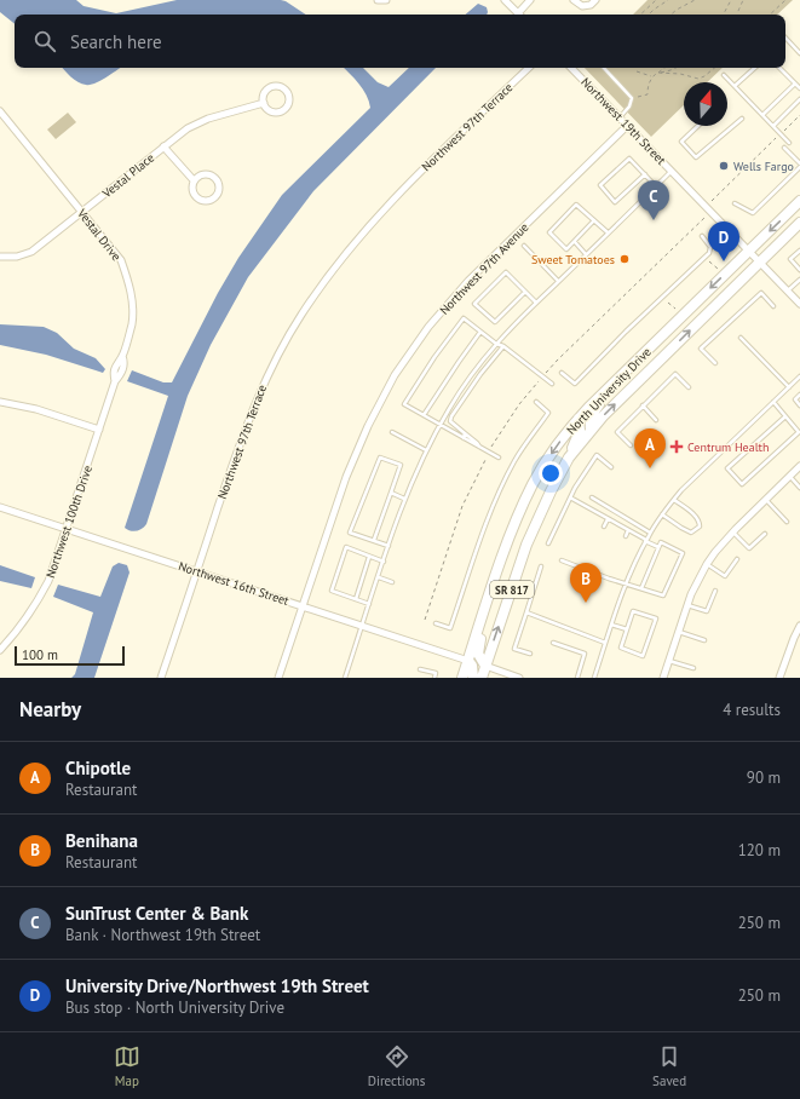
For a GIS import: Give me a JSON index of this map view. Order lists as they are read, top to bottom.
{
  "streets": {
    "main road": ["North University Drive", "SR 817"],
    "street": [
      "Northwest 19th Street",
      "Northwest 97th Terrace",
      "Vestal Place",
      "Vestal Drive",
      "Northwest 97th Avenue",
      "Northwest 100th Drive",
      "Northwest 16th Street"
    ]
  },
  "crossings": [
    ["Northwest 19th Street", "Northwest 97th Avenue"],
    ["Northwest 19th Street", "North University Drive"],
    ["Northwest 97th Terrace", "Northwest 16th Street"],
    ["Vestal Place", "Vestal Drive"],
    ["Vestal Drive", "Northwest 100th Drive"],
    ["Northwest 97th Avenue", "Northwest 16th Street"],
    ["North University Drive", "Northwest 16th Street"],
    ["Northwest 100th Drive", "Northwest 16th Street"]
  ],
  "places": {
    "other": ["Wells Fargo", "Sweet Tomatoes"],
    "health": ["Centrum Health"]
  },
  "scale_bar": "100 m",
  "north": "top",
  "page": {
    "search": "Search here",
    "pins": [
      "C",
      "D",
      "A",
      "B"
    ],
    "scale": "100 m",
    "heading": ["Nearby", "4 results"],
    "list": [
      {
        "mark": "A",
        "name": "Chipotle",
        "note": "Restaurant",
        "value": "90 m"
      },
      {
        "mark": "B",
        "name": "Benihana",
        "note": "Restaurant",
        "value": "120 m"
      },
      {
        "mark": "C",
        "name": "SunTrust Center & Bank",
        "note": "Bank · Northwest 19th Street",
        "value": "250 m"
      },
      {
        "mark": "D",
        "name": "University Drive/Northwest 19th Street",
        "note": "Bus stop · North University Drive",
        "value": "250 m"
      }
    ],
    "nav": ["Map", "Directions", "Saved"]
  }
}
